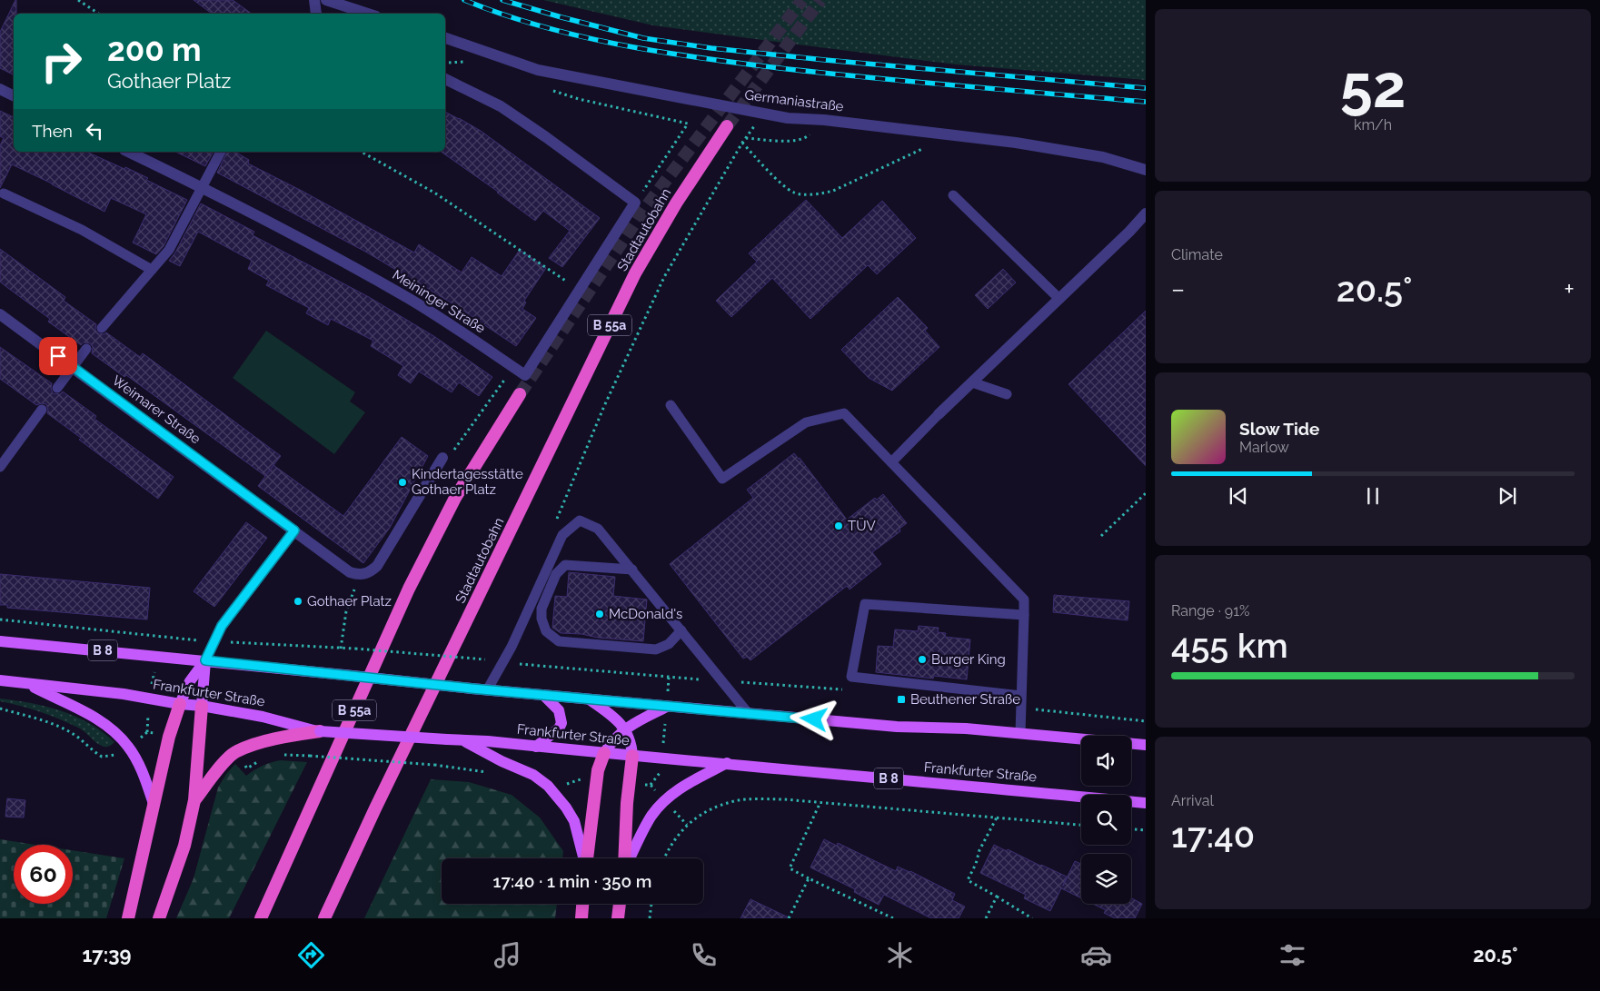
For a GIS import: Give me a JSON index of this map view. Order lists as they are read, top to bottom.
{
  "streets": {
    "highway": ["Stadtautobahn", "B 55a"],
    "main road": ["B 8", "Frankfurter Straße"],
    "street": ["Germaniastraße", "Meininger Straße", "Weimarer Straße"]
  },
  "places": {
    "other": [
      "Kindertagesstätte Gothaer Platz",
      "TÜV",
      "Gothaer Platz",
      "McDonald's",
      "Burger King"
    ],
    "transit": ["Beuthener Straße"]
  },
  "page": {
    "tile": [
      ["52", "km/h"],
      "Climate",
      ["Range · 91%", "455 km"],
      ["Arrival", "17:40"]
    ],
    "turn": ["200 m", "Gothaer Platz"],
    "then": "Then",
    "heat": ["−", "20.5°", "+"],
    "song": ["Slow Tide", "Marlow"],
    "limit": "60",
    "trip": "17:40 · 1 min · 350 m",
    "tabs": ["17:39", "20.5°"]
  }
}
